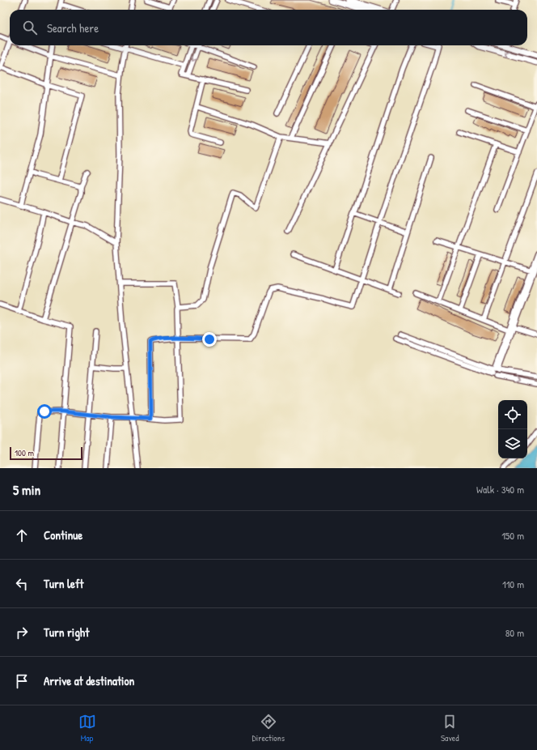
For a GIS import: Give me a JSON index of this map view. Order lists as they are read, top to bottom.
{
  "scale_bar": "100 m",
  "page": {
    "search": "Search here",
    "scale": "100 m",
    "heading": ["5 min", "Walk · 340 m"],
    "list": [
      ["Continue", "150 m"],
      ["Turn left", "110 m"],
      ["Turn right", "80 m"],
      "Arrive at destination"
    ],
    "nav": ["Map", "Directions", "Saved"]
  }
}
